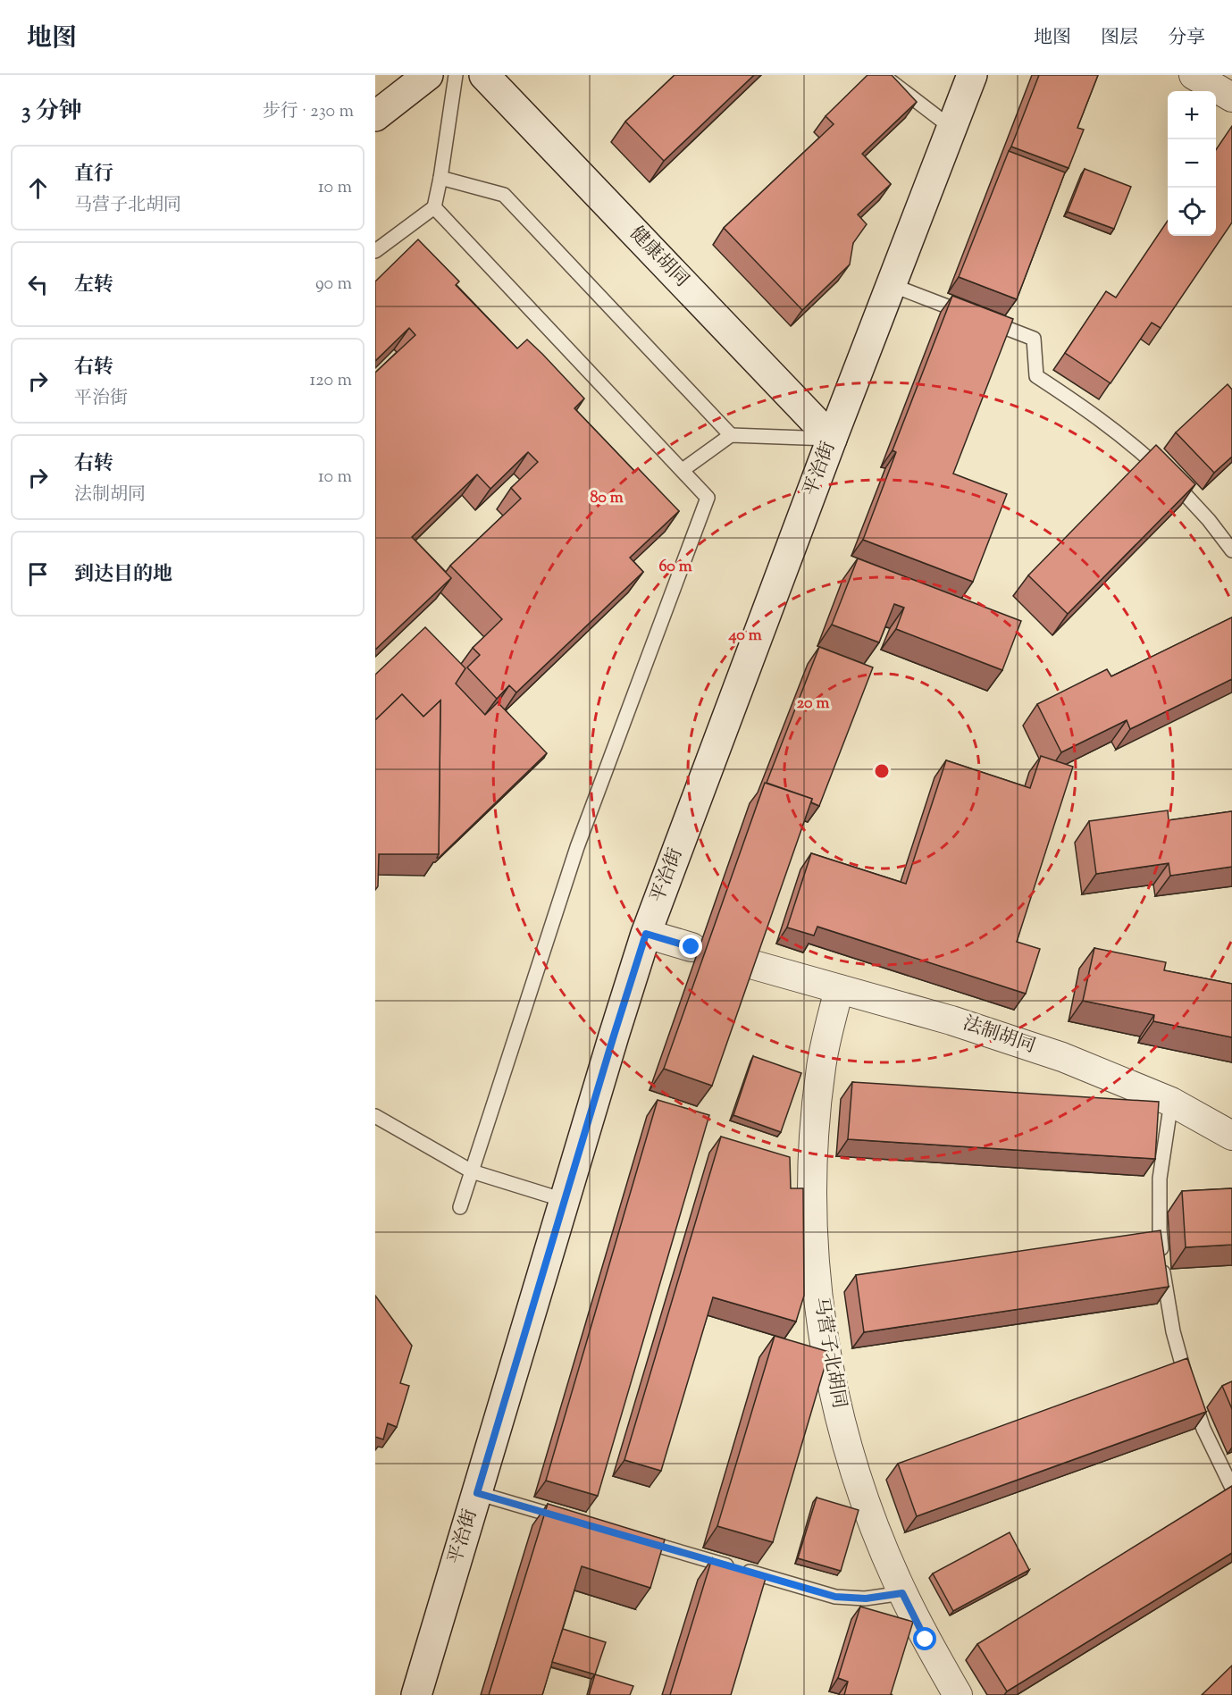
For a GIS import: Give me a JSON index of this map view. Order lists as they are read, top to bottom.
{
  "streets": {
    "street": [
      "健康胡同",
      "平治街",
      "法制胡同",
      "马营子北胡同"
    ]
  },
  "crossings": [
    ["健康胡同", "平治街"],
    ["法制胡同", "马营子北胡同"]
  ],
  "page": {
    "header": "地图",
    "nav": ["地图", "图层", "分享"],
    "heading": ["3 分钟", "步行 · 230 m"],
    "map_buttons": ["+", "−"],
    "list": [
      ["直行", "马营子北胡同", "10 m"],
      ["左转", "90 m"],
      ["右转", "平治街", "120 m"],
      ["右转", "法制胡同", "10 m"],
      "到达目的地"
    ]
  },
  "rings": [
    "80 m",
    "60 m",
    "40 m",
    "20 m"
  ]
}
